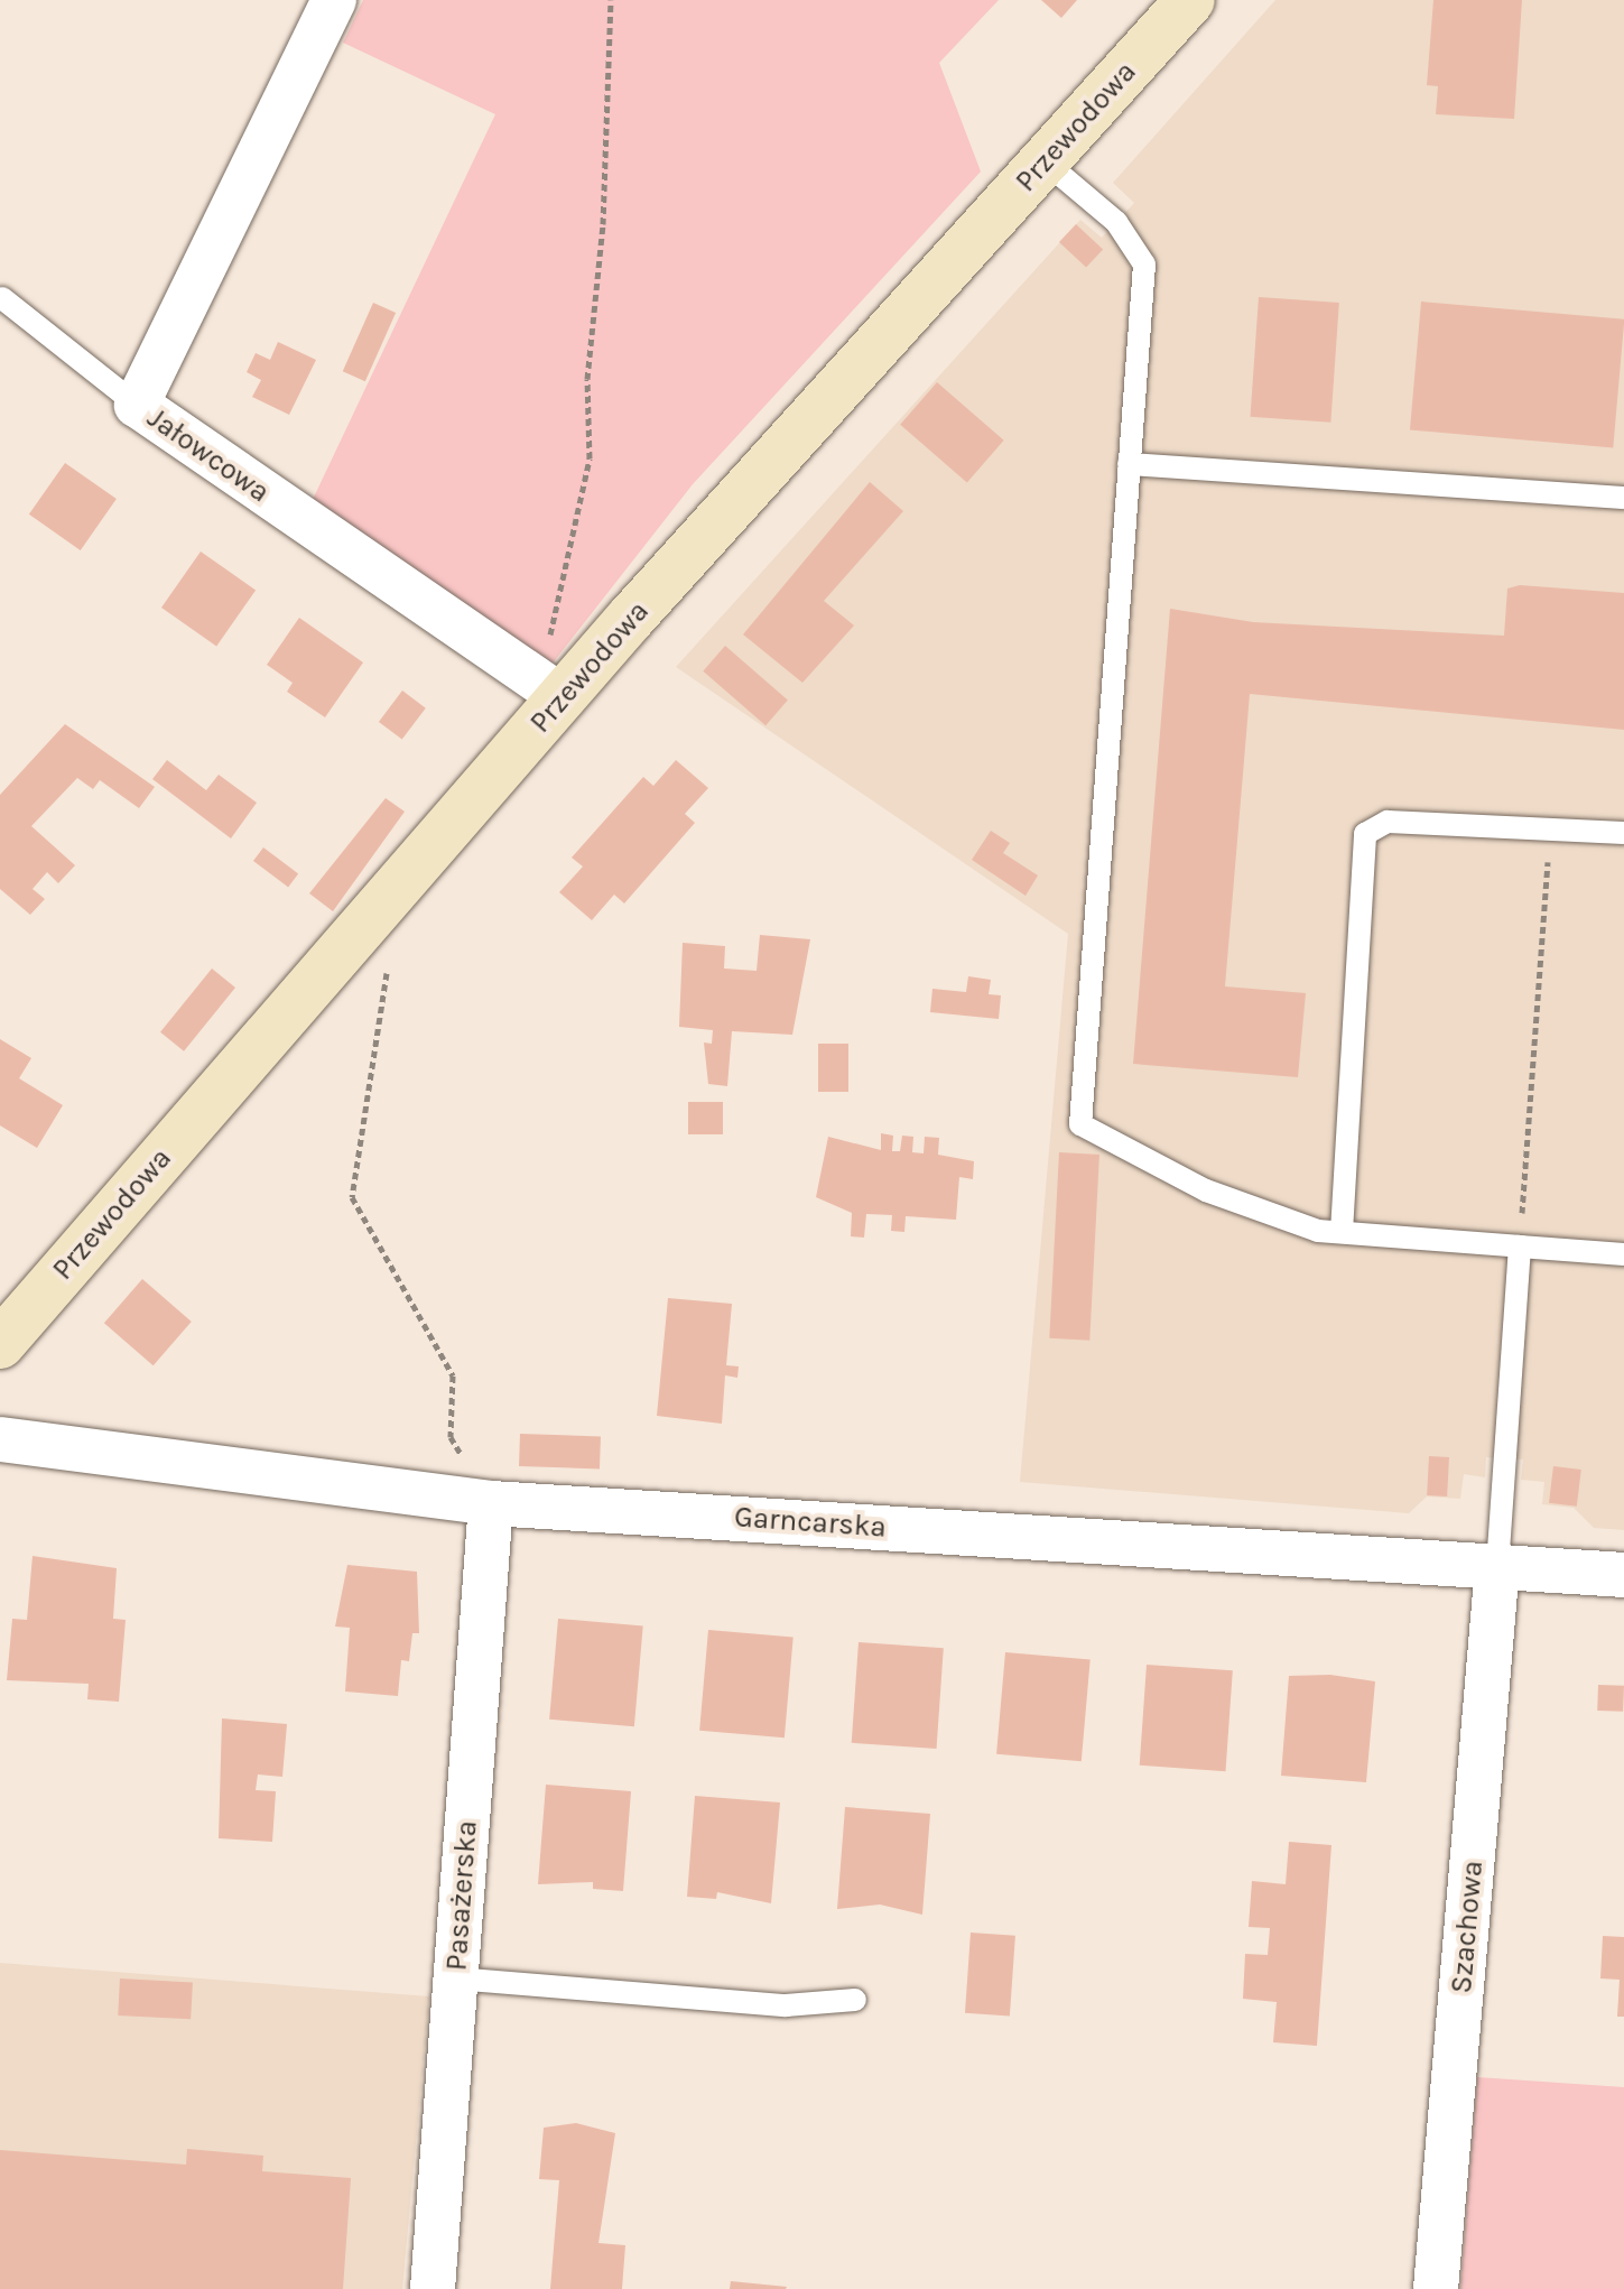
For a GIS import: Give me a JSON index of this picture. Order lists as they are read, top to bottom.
{
  "streets": {
    "street": [
      "Przewodowa",
      "Jałowcowa",
      "Garncarska",
      "Pasażerska",
      "Szachowa"
    ]
  },
  "crossings": [
    ["Przewodowa", "Jałowcowa"],
    ["Garncarska", "Pasażerska"],
    ["Garncarska", "Szachowa"]
  ]
}
